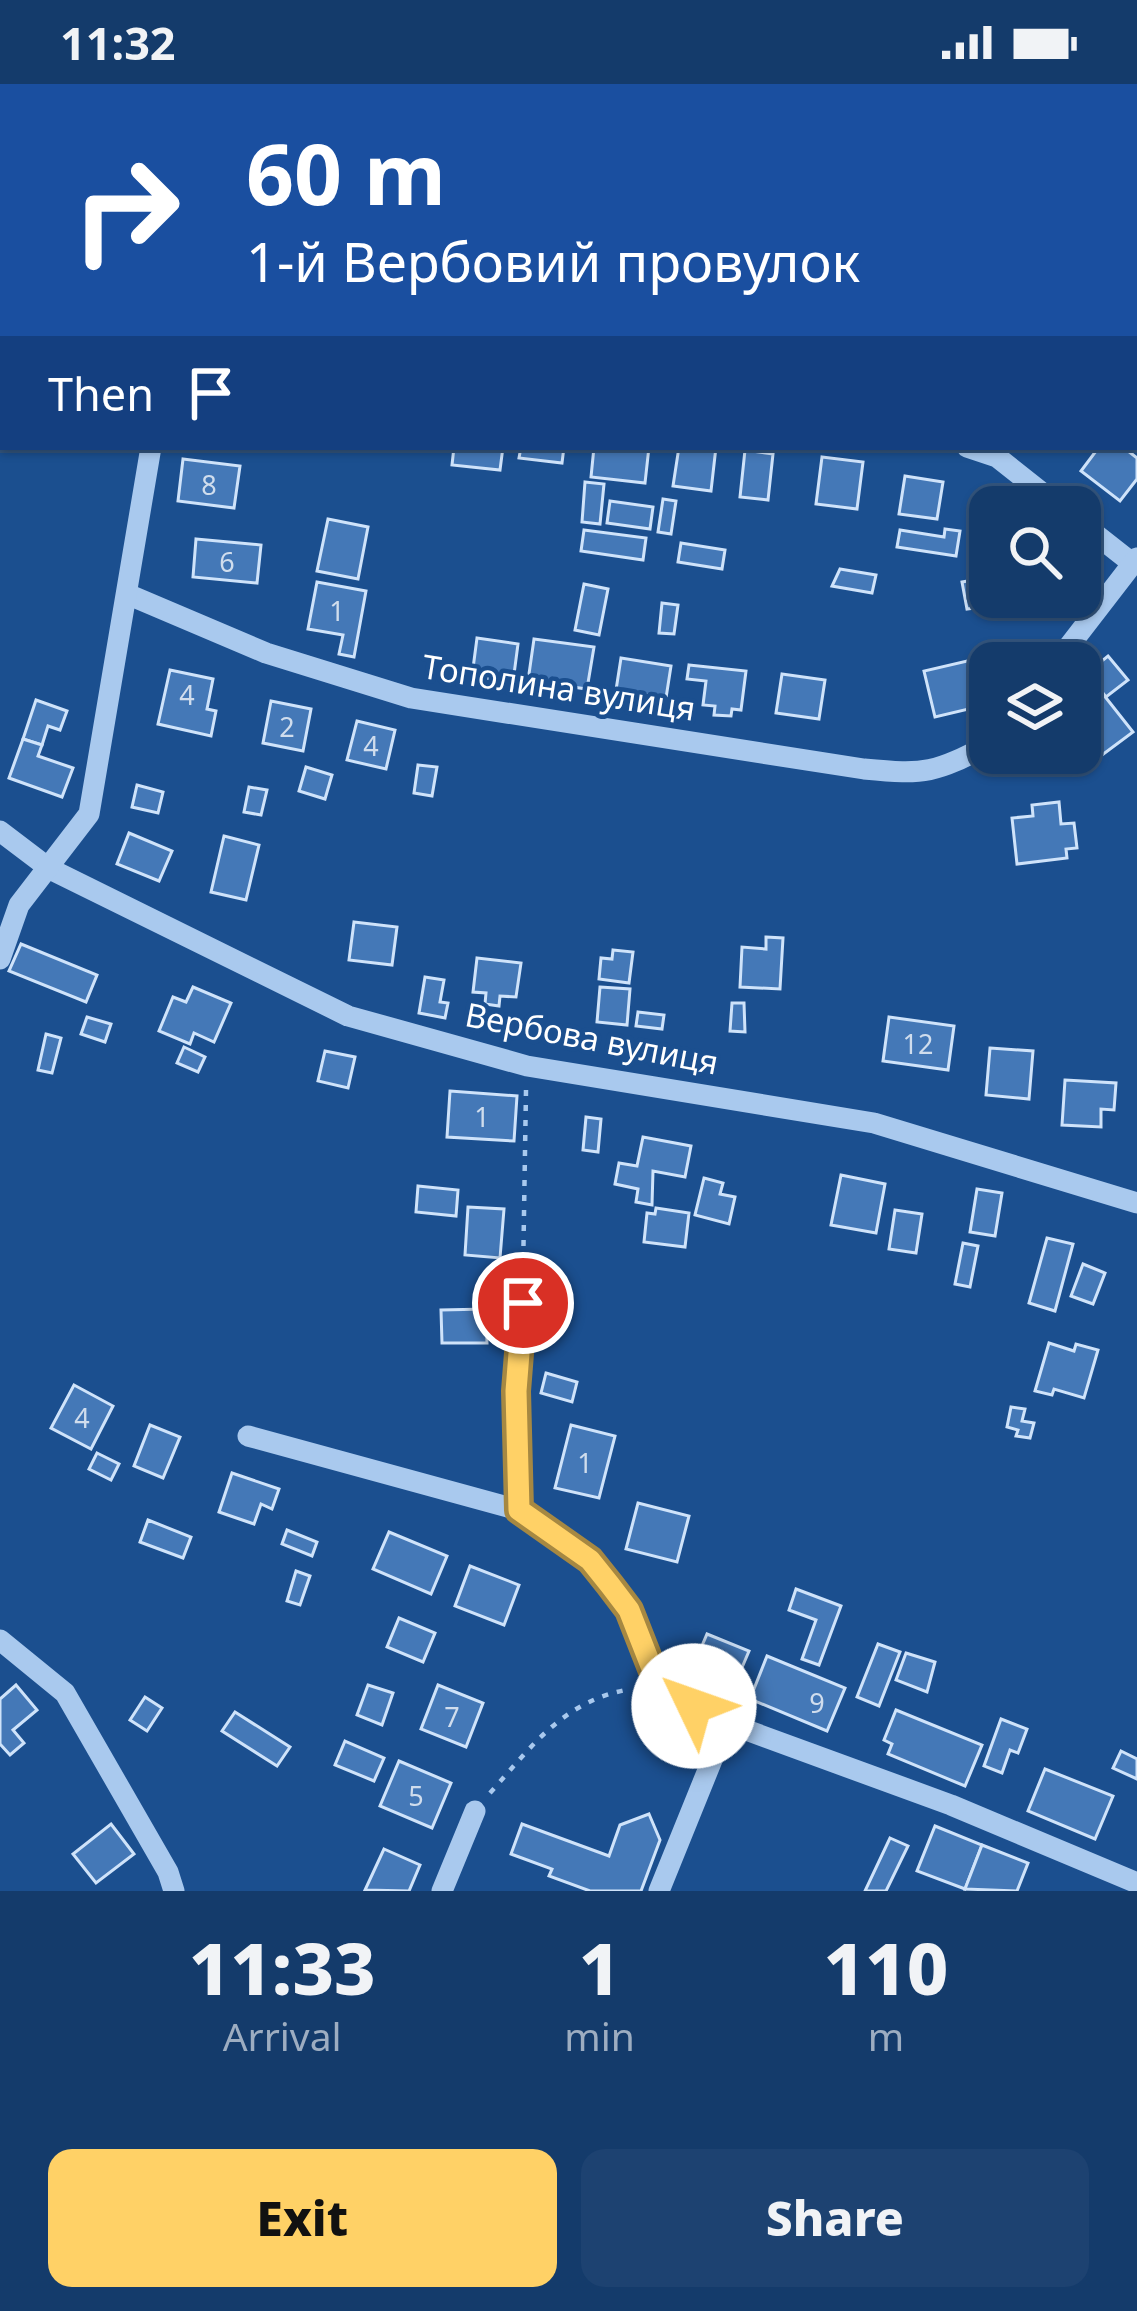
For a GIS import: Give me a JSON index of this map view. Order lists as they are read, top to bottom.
{
  "streets": {
    "street": ["Тополина вулиця", "Вербова вулиця"]
  },
  "house_numbers": [
    "8",
    "6",
    "1",
    "4",
    "2",
    "4",
    "12",
    "1",
    "4",
    "1",
    "9",
    "7",
    "5"
  ],
  "page": {
    "status": "11:32",
    "turn": ["60 m", "1-й Вербовий провулок"],
    "then": "Then",
    "eta": [
      "11:33",
      "Arrival",
      "1",
      "min",
      "110",
      "m"
    ],
    "buttons": ["Exit", "Share"]
  }
}
